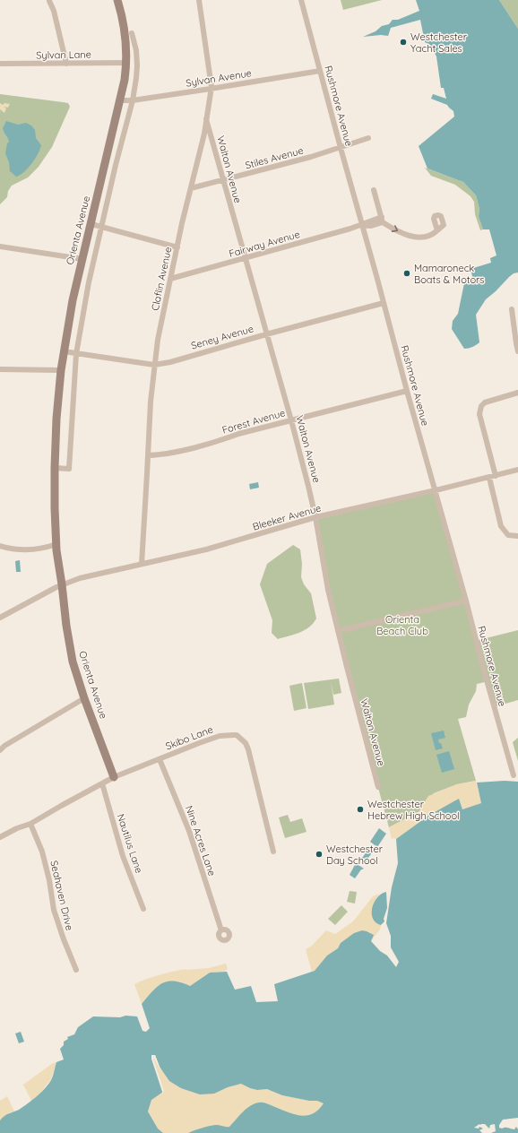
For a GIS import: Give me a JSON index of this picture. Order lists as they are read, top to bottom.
{
  "streets": {
    "street": [
      "Sylvan Lane",
      "Sylvan Avenue",
      "Rushmore Avenue",
      "Stiles Avenue",
      "Walton Avenue",
      "Orienta Avenue",
      "Fairway Avenue",
      "Claflin Avenue",
      "Seney Avenue",
      "Forest Avenue",
      "Bleeker Avenue",
      "Skibo Lane",
      "Nine Acres Lane",
      "Nautilus Lane",
      "Seahaven Drive"
    ]
  },
  "crossings": [
    ["Sylvan Lane", "Orienta Avenue"],
    ["Sylvan Avenue", "Rushmore Avenue"],
    ["Sylvan Avenue", "Orienta Avenue"],
    ["Sylvan Avenue", "Claflin Avenue"],
    ["Rushmore Avenue", "Stiles Avenue"],
    ["Rushmore Avenue", "Fairway Avenue"],
    ["Rushmore Avenue", "Seney Avenue"],
    ["Rushmore Avenue", "Forest Avenue"],
    ["Rushmore Avenue", "Bleeker Avenue"],
    ["Stiles Avenue", "Walton Avenue"],
    ["Stiles Avenue", "Claflin Avenue"],
    ["Walton Avenue", "Fairway Avenue"],
    ["Walton Avenue", "Claflin Avenue"],
    ["Walton Avenue", "Seney Avenue"],
    ["Walton Avenue", "Forest Avenue"],
    ["Walton Avenue", "Bleeker Avenue"],
    ["Orienta Avenue", "Seney Avenue"],
    ["Orienta Avenue", "Bleeker Avenue"],
    ["Orienta Avenue", "Skibo Lane"],
    ["Fairway Avenue", "Claflin Avenue"],
    ["Claflin Avenue", "Seney Avenue"],
    ["Claflin Avenue", "Forest Avenue"],
    ["Claflin Avenue", "Bleeker Avenue"],
    ["Skibo Lane", "Nine Acres Lane"]
  ],
  "parks": ["Orienta Beach Club"],
  "places": [
    "Westchester Yacht Sales",
    "Mamaroneck Boats & Motors",
    "Westchester Hebrew High School",
    "Westchester Day School"
  ]
}
